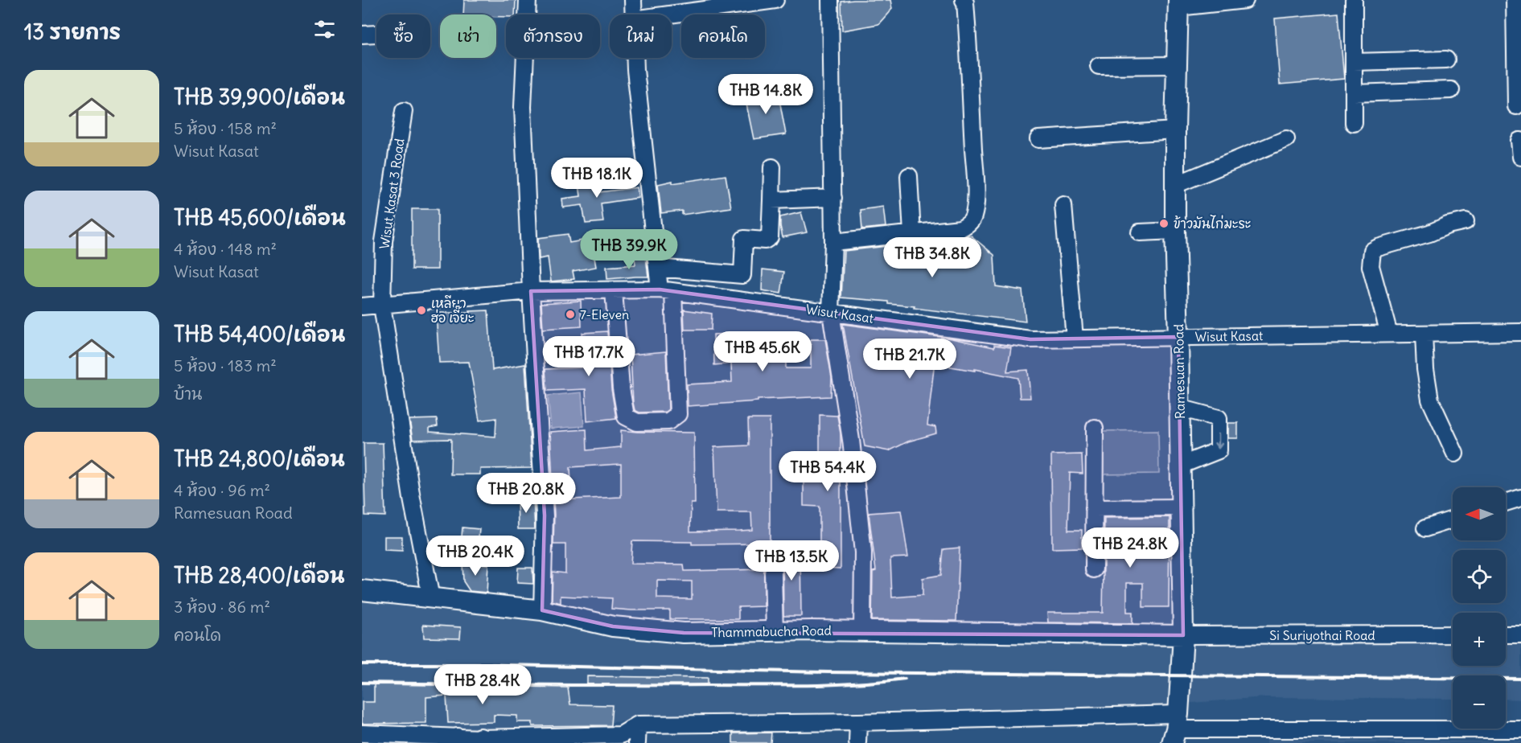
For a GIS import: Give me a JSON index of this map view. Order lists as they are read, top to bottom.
{
  "streets": {
    "main road": ["Ramesuan Road", "Thammabucha Road"],
    "street": ["Wisut Kasat 3 Road", "Wisut Kasat", "Si Suriyothai Road"]
  },
  "crossings": [
    ["Wisut Kasat 3 Road", "Wisut Kasat"],
    ["Wisut Kasat 3 Road", "Thammabucha Road"],
    ["Wisut Kasat", "Ramesuan Road"],
    ["Ramesuan Road", "Thammabucha Road"],
    ["Ramesuan Road", "Si Suriyothai Road"],
    ["Thammabucha Road", "Si Suriyothai Road"]
  ],
  "places": ["ข้าวมันไก่มะระ", "เหลียว ฮ่อ เจี๊ยะ", "7-Eleven"],
  "north": "left",
  "page": {
    "heading": "13 รายการ",
    "chip": [
      "ซื้อ",
      "เช่า",
      "ตัวกรอง",
      "ใหม่",
      "คอนโด"
    ],
    "list": [
      {
        "name": "THB 39,900/เดือน",
        "note": "5 ห้อง · 158 m² · Wisut Kasat"
      },
      {
        "name": "THB 45,600/เดือน",
        "note": "4 ห้อง · 148 m² · Wisut Kasat"
      },
      {
        "name": "THB 54,400/เดือน",
        "note": "5 ห้อง · 183 m² · บ้าน"
      },
      {
        "name": "THB 24,800/เดือน",
        "note": "4 ห้อง · 96 m² · Ramesuan Road"
      },
      {
        "name": "THB 28,400/เดือน",
        "note": "3 ห้อง · 86 m² · คอนโด"
      }
    ],
    "price": [
      "THB 14.8K",
      "THB 18.1K",
      "THB 39.9K",
      "THB 34.8K",
      "THB 45.6K",
      "THB 17.7K",
      "THB 21.7K",
      "THB 54.4K",
      "THB 20.8K",
      "THB 24.8K",
      "THB 20.4K",
      "THB 13.5K",
      "THB 28.4K"
    ],
    "map_buttons": ["+", "−"]
  }
}
